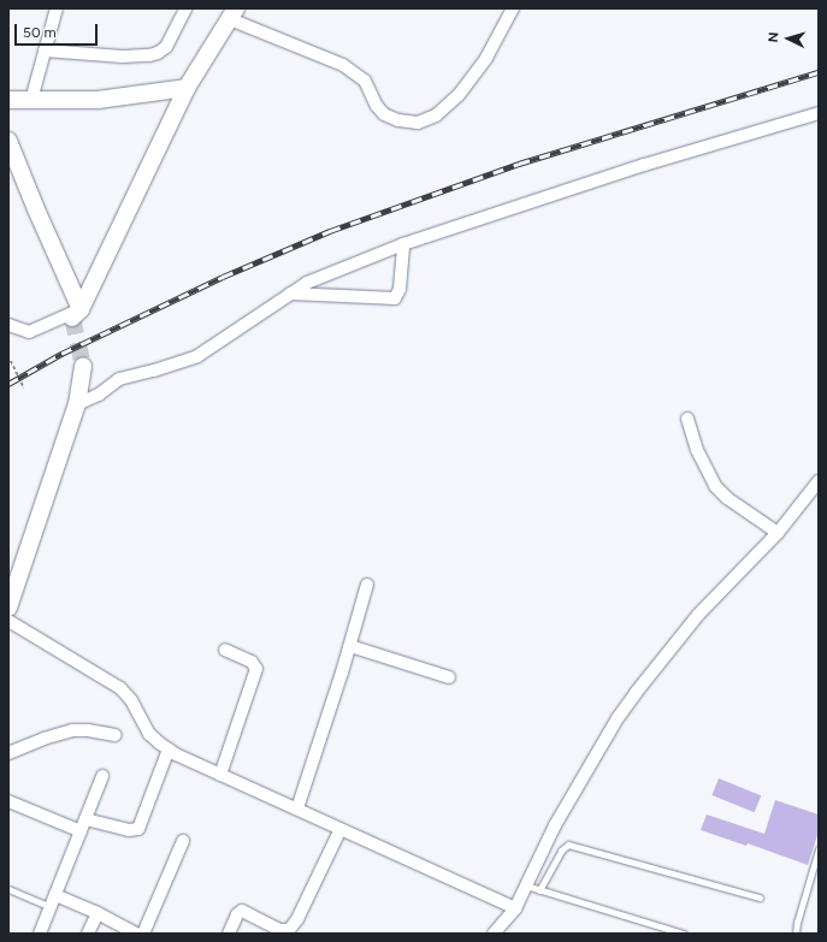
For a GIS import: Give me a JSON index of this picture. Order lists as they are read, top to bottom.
{
  "scale_bar": "50 m",
  "north": "left"
}
